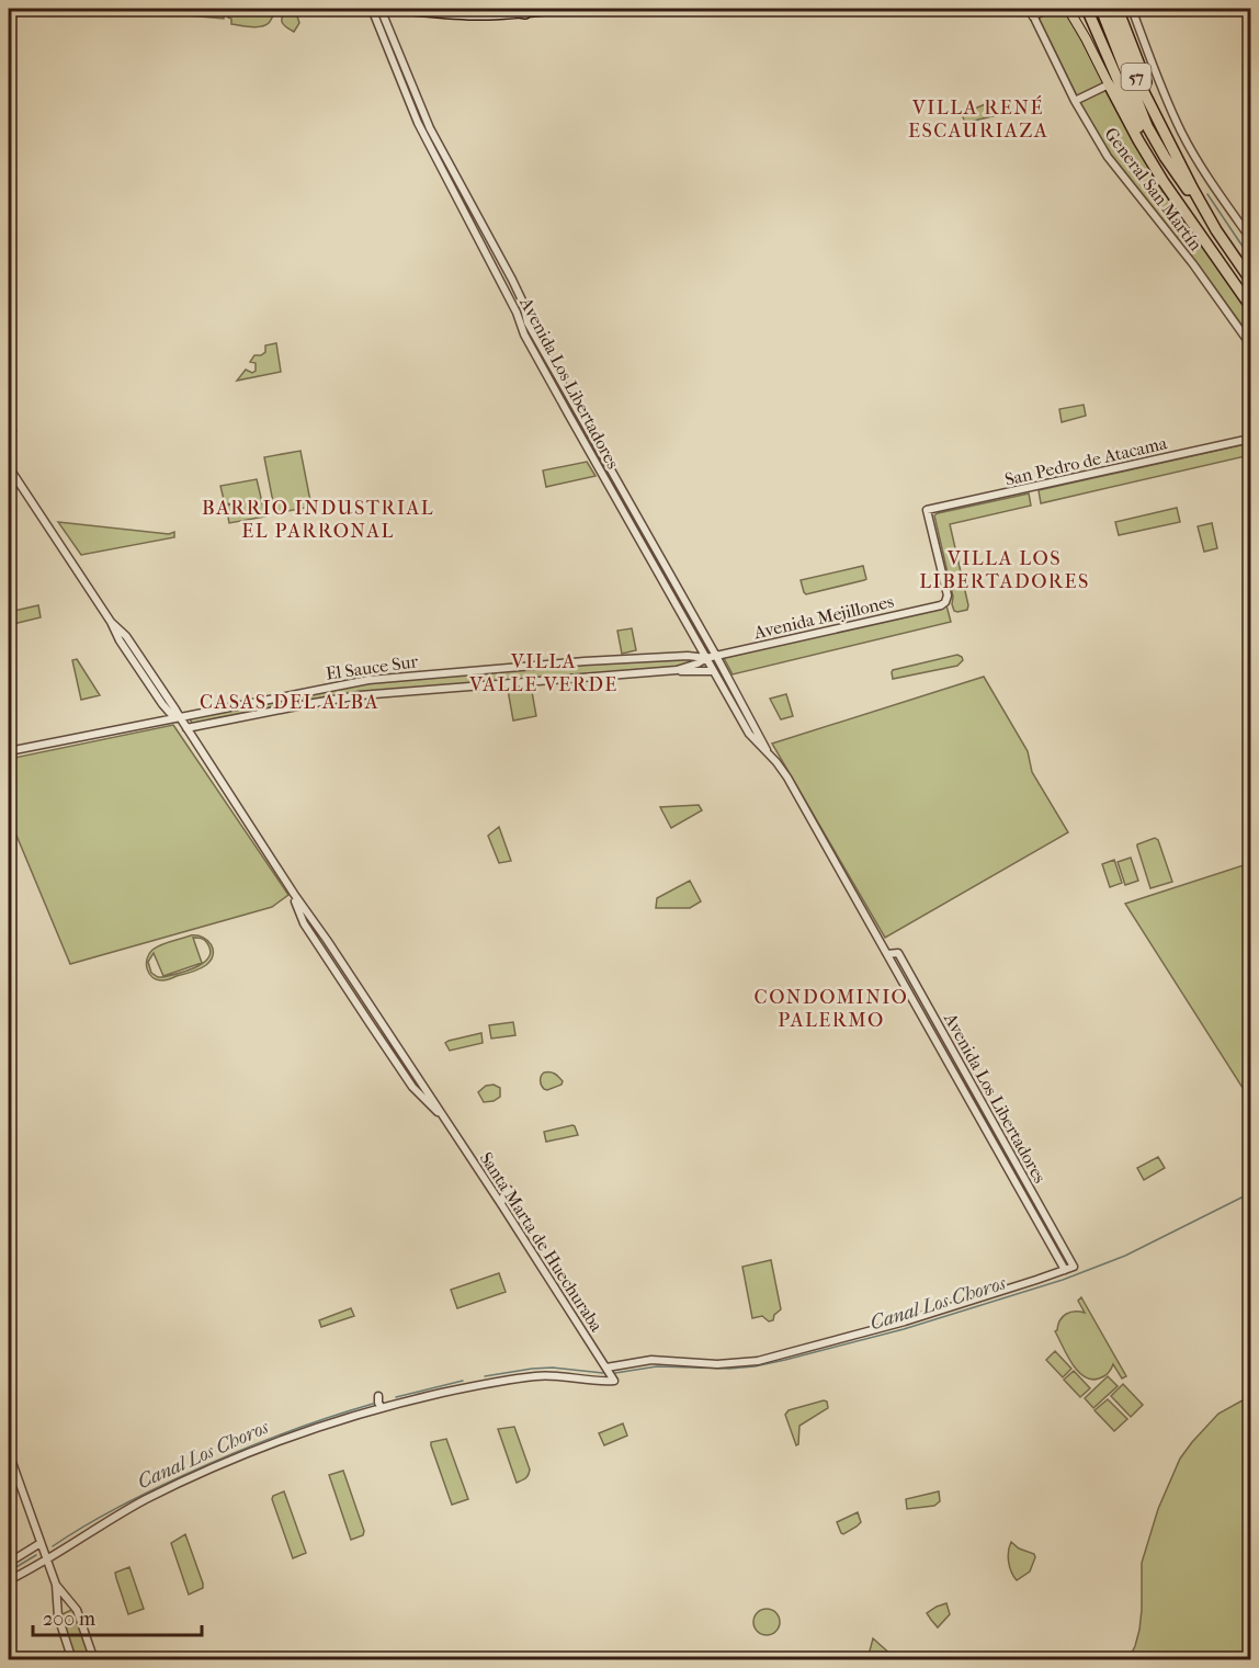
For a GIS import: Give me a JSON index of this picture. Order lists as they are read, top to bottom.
{
  "streets": {
    "highway": ["57"],
    "street": [
      "General San Martín",
      "Avenida Los Libertadores",
      "San Pedro de Atacama",
      "Avenida Mejillones",
      "El Sauce Sur",
      "Santa Marta de Huechuraba"
    ]
  },
  "crossings": [
    ["Avenida Los Libertadores", "Avenida Mejillones"],
    ["Avenida Los Libertadores", "El Sauce Sur"],
    ["San Pedro de Atacama", "Avenida Mejillones"],
    ["Avenida Mejillones", "El Sauce Sur"],
    ["El Sauce Sur", "Santa Marta de Huechuraba"]
  ],
  "districts": [
    "VILLA RENÉ ESCAURIAZA",
    "BARRIO INDUSTRIAL EL PARRONAL",
    "VILLA LOS LIBERTADORES",
    "VILLA VALLE VERDE",
    "CASAS DEL ALBA",
    "CONDOMINIO PALERMO"
  ],
  "water": ["Canal Los Choros"],
  "scale_bar": "200 m"
}
